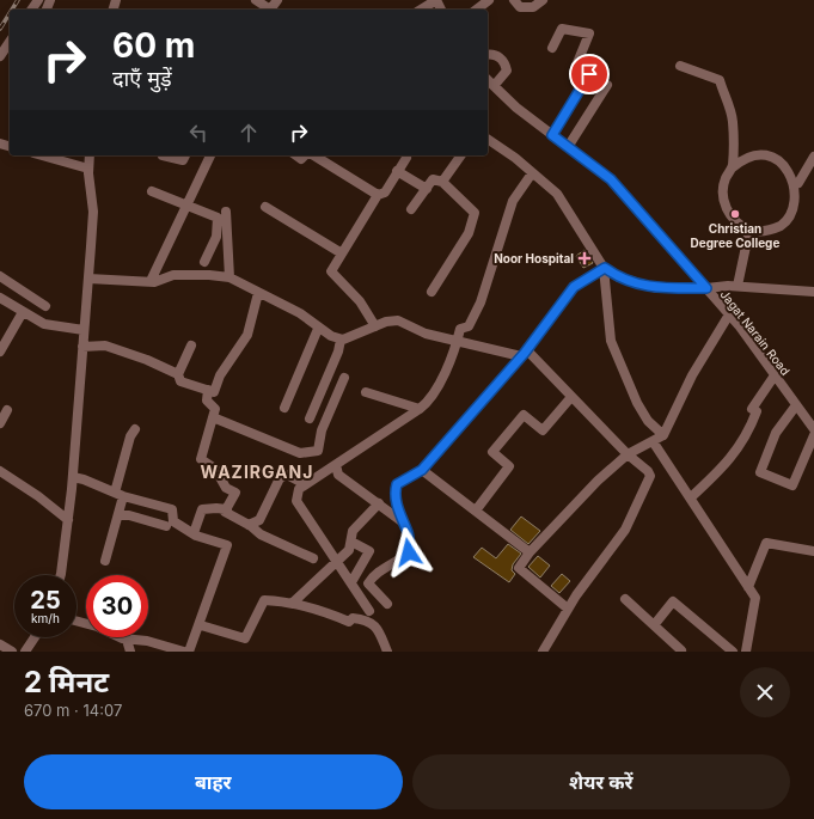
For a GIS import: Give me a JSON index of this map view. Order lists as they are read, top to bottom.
{
  "streets": {
    "street": ["Jagat Narain Road"]
  },
  "districts": ["WAZIRGANJ"],
  "places": {
    "other": ["Christian Degree College"],
    "health": ["Noor Hospital"]
  },
  "page": {
    "turn": ["60 m", "दाएँ मुड़ें"],
    "speed": "25 km/h",
    "limit": "30",
    "heading": ["2 मिनट", "670 m · 14:07"],
    "buttons": ["बाहर", "शेयर करें"]
  }
}
